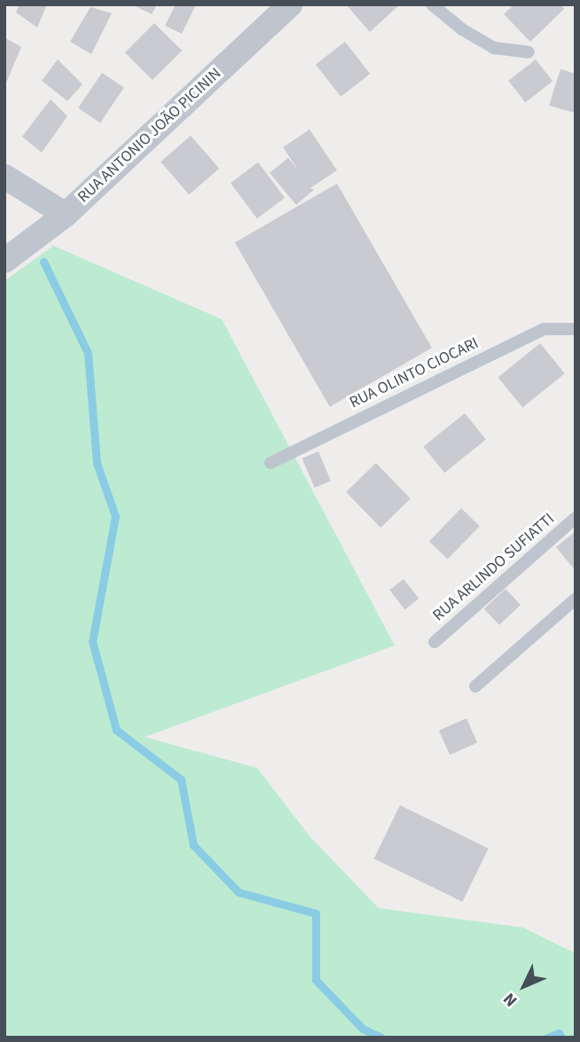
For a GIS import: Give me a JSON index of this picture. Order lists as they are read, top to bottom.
{
  "streets": {
    "street": ["RUA ANTONIO JOÃO PICININ"],
    "lane": ["RUA OLINTO CIOCARI", "RUA ARLINDO SUFIATTI"]
  },
  "north": "bottom left"
}
